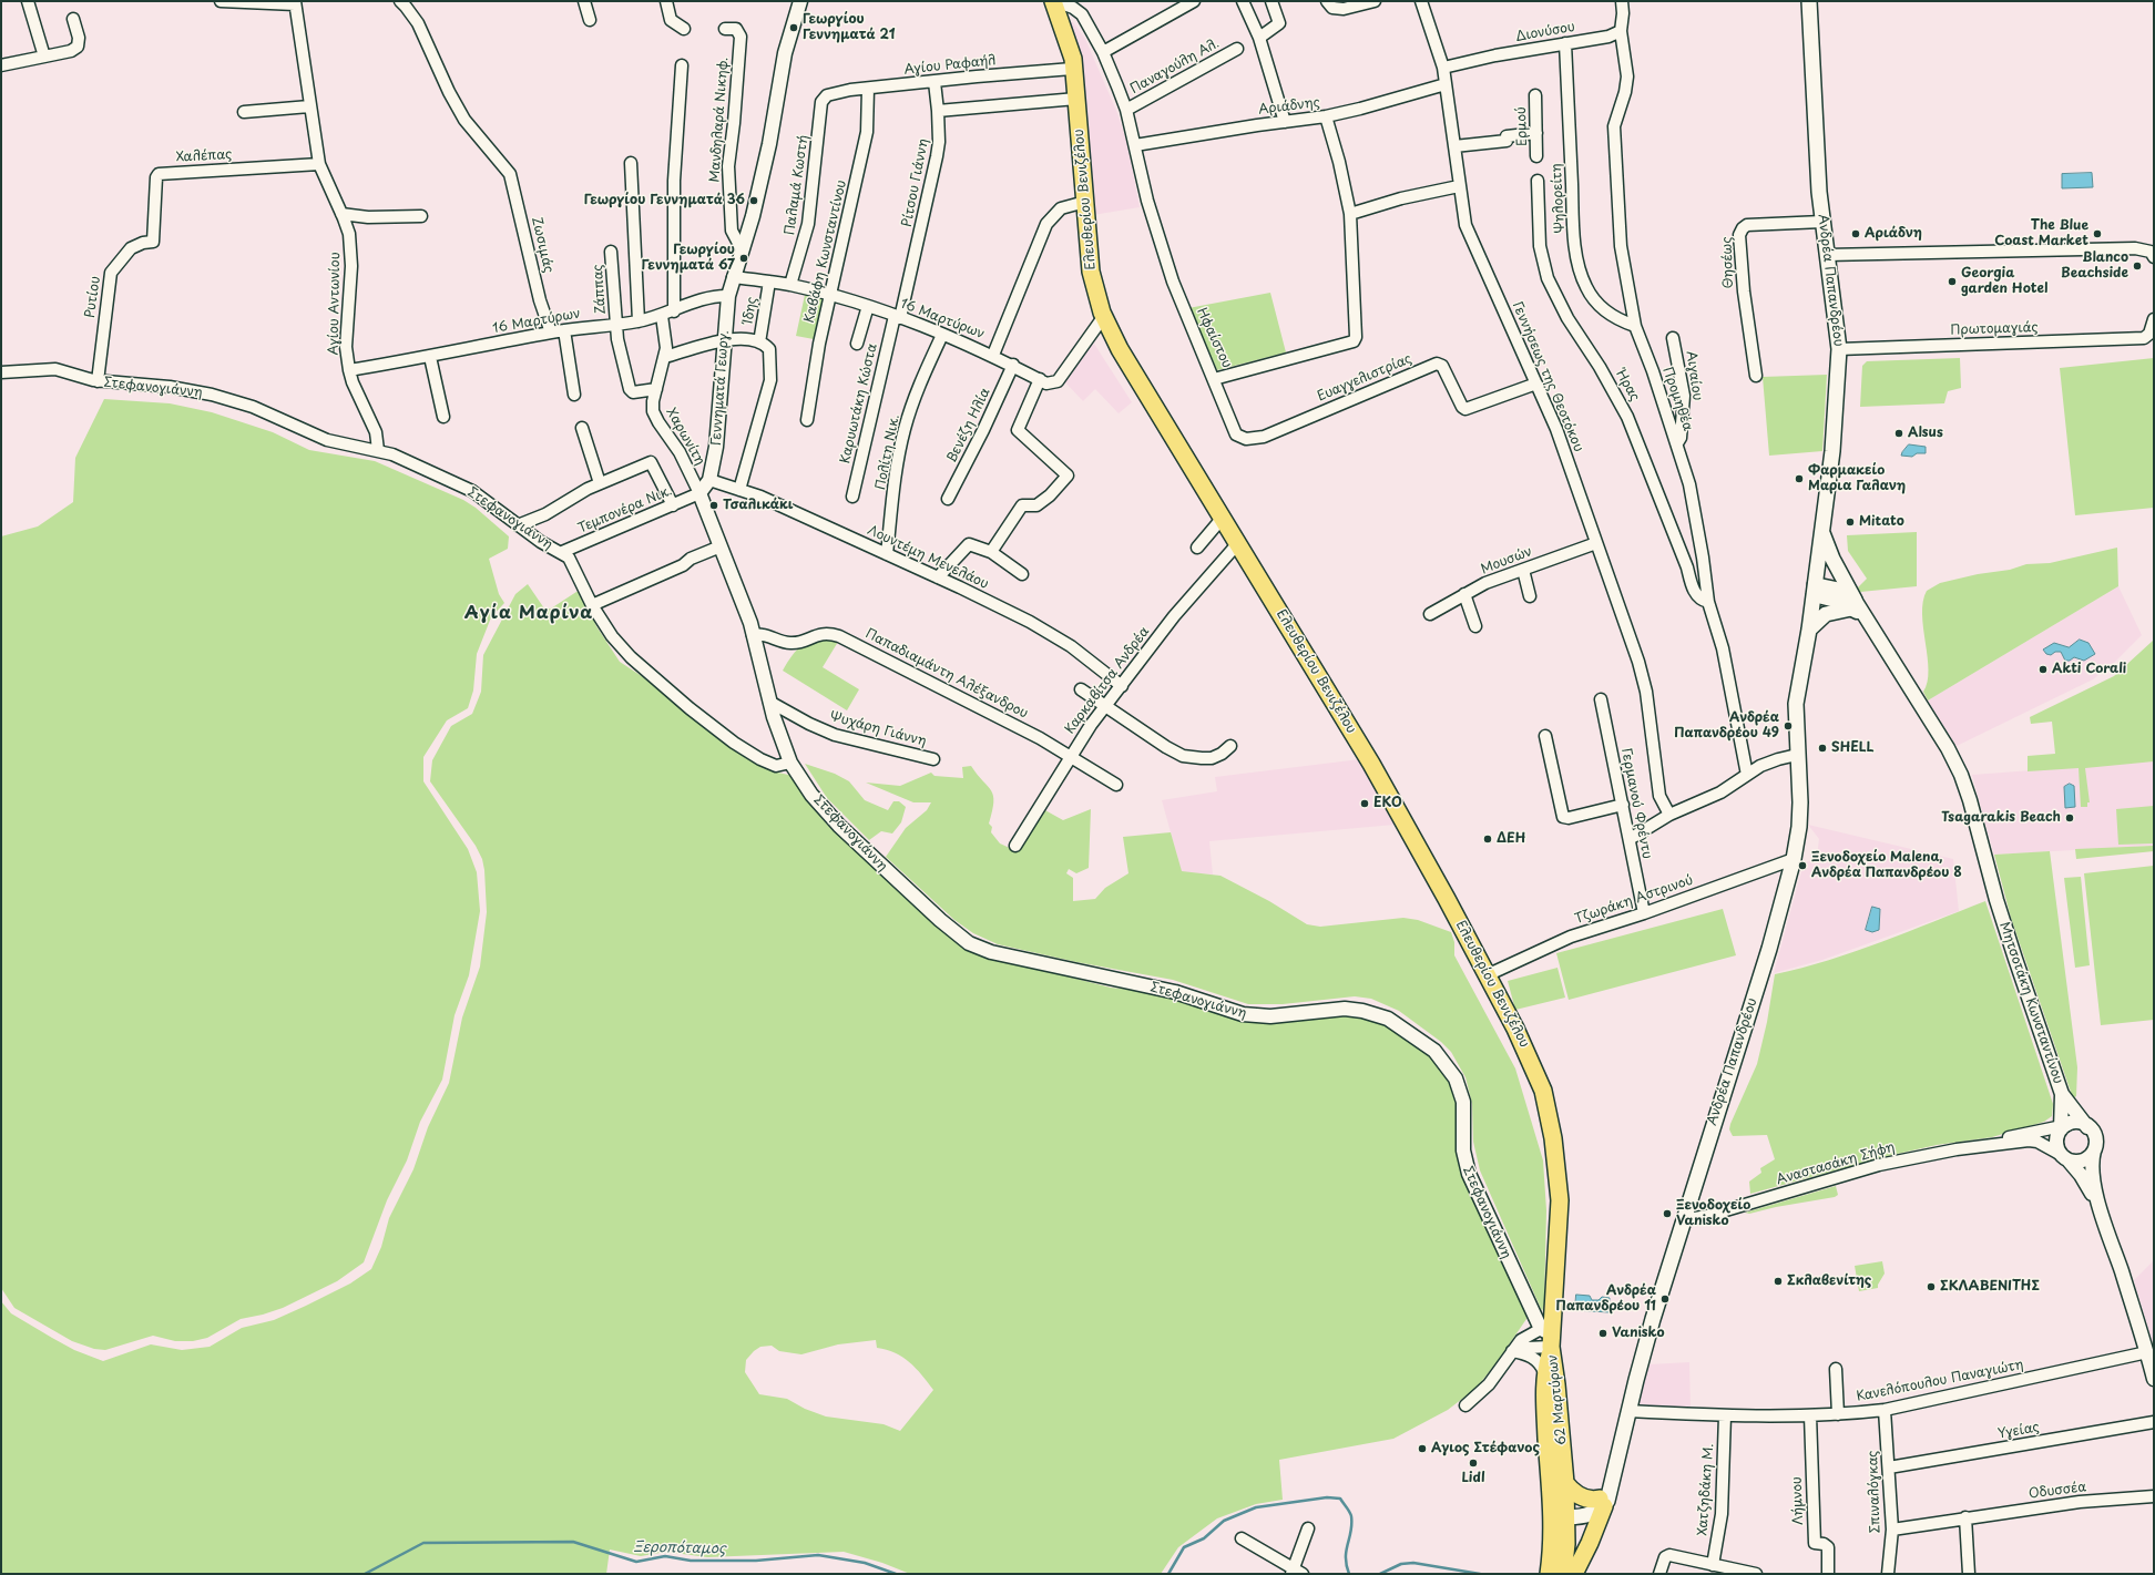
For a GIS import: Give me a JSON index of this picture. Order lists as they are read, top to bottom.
{
  "streets": {
    "main road": ["Ελευθερίου Βενιζέλου", "Ανδρέα Παπανδρέου", "62 Μαρτύρων"],
    "street": [
      "Διονύσου",
      "Αγίου Ραφαήλ",
      "Παναγούλη Αλ.",
      "Αριάδνης",
      "Μανδηλαρά Νικηφ.",
      "Ερμού",
      "Χαλέπας",
      "Ρίτσου Γιάννη",
      "Παλαμά Κωστή",
      "Ψηλορείτη",
      "Ζωσιμάς",
      "Καβάφη Κωνσταντίνου",
      "Θησέως",
      "Ζάππας",
      "Ρυτίου",
      "Αγίου Αντωνίου",
      "Ίδης",
      "16 Μαρτύρων",
      "Πρωτομαγιάς",
      "Ηφαίστου",
      "Αιγαίου",
      "Γεννήσεως της Θεοτόκου",
      "Ευαγγελιστρίας",
      "Ήρας",
      "Στεφανογιάννη",
      "Γεννηματά Γεωργ.",
      "Προμηθέα",
      "Καρυωτάκη Κώστα",
      "Βενέζη Ηλία",
      "Χαρωνίτη",
      "Πολίτη Νικ.",
      "Τεμπονέρα Νικ.",
      "Λουντέμη Μενελάου",
      "Μουσών",
      "Παπαδιαμάντη Αλέξανδρου",
      "Καρκαβίτσα Ανδρέα",
      "Ψυχάρη Γιάννη",
      "Γερμανού Φρέντυ",
      "Τζωράκη Αστρινού",
      "Μητσοτάκη Κωνσταντίνου",
      "Αναστασάκη Σήφη",
      "Κανελόπουλου Παναγιώτη",
      "Υγείας",
      "Χατζηδάκη Μ.",
      "Οδυσσέα",
      "Σπιναλόγκας",
      "Λήμνου"
    ]
  },
  "crossings": [
    ["Διονύσου", "Ψηλορείτη"],
    ["Διονύσου", "Γεννήσεως της Θεοτόκου"],
    ["Διονύσου", "Προμηθέα"],
    ["Αγίου Ραφαήλ", "Ρίτσου Γιάννη"],
    ["Αγίου Ραφαήλ", "Παλαμά Κωστή"],
    ["Αγίου Ραφαήλ", "Ελευθερίου Βενιζέλου"],
    ["Αγίου Ραφαήλ", "Καβάφη Κωνσταντίνου"],
    ["Παναγούλη Αλ.", "Ηφαίστου"],
    ["Αριάδνης", "Ηφαίστου"],
    ["Αριάδνης", "Γεννήσεως της Θεοτόκου"],
    ["Μανδηλαρά Νικηφ.", "Γεννηματά Γεωργ."],
    ["Χαλέπας", "Ρυτίου"],
    ["Χαλέπας", "Αγίου Αντωνίου"],
    ["Ρίτσου Γιάννη", "16 Μαρτύρων"],
    ["Ρίτσου Γιάννη", "Καρυωτάκη Κώστα"],
    ["Παλαμά Κωστή", "16 Μαρτύρων"],
    ["Ψηλορείτη", "Προμηθέα"],
    ["Ελευθερίου Βενιζέλου", "16 Μαρτύρων"],
    ["Ελευθερίου Βενιζέλου", "Ηφαίστου"],
    ["Ελευθερίου Βενιζέλου", "Στεφανογιάννη"],
    ["Ελευθερίου Βενιζέλου", "Καρκαβίτσα Ανδρέα"],
    ["Ελευθερίου Βενιζέλου", "Τζωράκη Αστρινού"],
    ["Ελευθερίου Βενιζέλου", "62 Μαρτύρων"],
    ["Ζωσιμάς", "16 Μαρτύρων"],
    ["Καβάφη Κωνσταντίνου", "16 Μαρτύρων"],
    ["Θησέως", "Ανδρέα Παπανδρέου"],
    ["Ανδρέα Παπανδρέου", "Πρωτομαγιάς"],
    ["Ανδρέα Παπανδρέου", "Τζωράκη Αστρινού"],
    ["Ανδρέα Παπανδρέου", "Αναστασάκη Σήφη"],
    ["Ανδρέα Παπανδρέου", "Κανελόπουλου Παναγιώτη"],
    ["Ζάππας", "16 Μαρτύρων"],
    ["Ζάππας", "Χαρωνίτη"],
    ["Ρυτίου", "Στεφανογιάννη"],
    ["Αγίου Αντωνίου", "16 Μαρτύρων"],
    ["Αγίου Αντωνίου", "Στεφανογιάννη"],
    ["Ίδης", "16 Μαρτύρων"],
    ["Ίδης", "Λουντέμη Μενελάου"],
    ["16 Μαρτύρων", "Γεννηματά Γεωργ."],
    ["16 Μαρτύρων", "Καρυωτάκη Κώστα"],
    ["16 Μαρτύρων", "Βενέζη Ηλία"],
    ["16 Μαρτύρων", "Χαρωνίτη"],
    ["16 Μαρτύρων", "Πολίτη Νικ."],
    ["Ηφαίστου", "Ευαγγελιστρίας"],
    ["Αιγαίου", "Προμηθέα"],
    ["Γεννήσεως της Θεοτόκου", "Ευαγγελιστρίας"],
    ["Γεννήσεως της Θεοτόκου", "Μουσών"],
    ["Ήρας", "Προμηθέα"],
    ["Στεφανογιάννη", "Τεμπονέρα Νικ."],
    ["Στεφανογιάννη", "62 Μαρτύρων"],
    ["Γεννηματά Γεωργ.", "Χαρωνίτη"],
    ["Γεννηματά Γεωργ.", "Τεμπονέρα Νικ."],
    ["Γεννηματά Γεωργ.", "Λουντέμη Μενελάου"],
    ["Χαρωνίτη", "Τεμπονέρα Νικ."],
    ["Πολίτη Νικ.", "Λουντέμη Μενελάου"],
    ["Λουντέμη Μενελάου", "Καρκαβίτσα Ανδρέα"],
    ["Παπαδιαμάντη Αλέξανδρου", "Καρκαβίτσα Ανδρέα"],
    ["Γερμανού Φρέντυ", "Τζωράκη Αστρινού"],
    ["Κανελόπουλου Παναγιώτη", "Χατζηδάκη Μ."],
    ["Κανελόπουλου Παναγιώτη", "Σπιναλόγκας"],
    ["Κανελόπουλου Παναγιώτη", "Λήμνου"],
    ["Υγείας", "Σπιναλόγκας"],
    ["Οδυσσέα", "Σπιναλόγκας"]
  ],
  "districts": ["Αγία Μαρίνα"],
  "water": ["Ξεροπόταμος"],
  "places": [
    "Γεωργίου Γεννηματά 21",
    "Γεωργίου Γεννηματά 36",
    "Αριάδνη",
    "The Blue Coast Market",
    "Γεωργίου Γεννηματά 67",
    "Blanco Beachside",
    "Georgia garden Hotel",
    "Alsus",
    "Φαρμακείο Μαρια Γαλανη",
    "Τσαλικάκι",
    "Mitato",
    "Akti Corali",
    "Ανδρέα Παπανδρέου 49",
    "SHELL",
    "EKO",
    "Tsagarakis Beach",
    "ΔΕΗ",
    "Ξενοδοχείο Malena, Ανδρέα Παπανδρέου 8",
    "Ξενοδοχείο Vanisko",
    "Σκλαβενίτης",
    "ΣΚΛΑΒΕΝΙΤΗΣ",
    "Ανδρέα Παπανδρέου 11",
    "Vanisko",
    "Αγιος Στέφανος",
    "Lidl"
  ]
}
